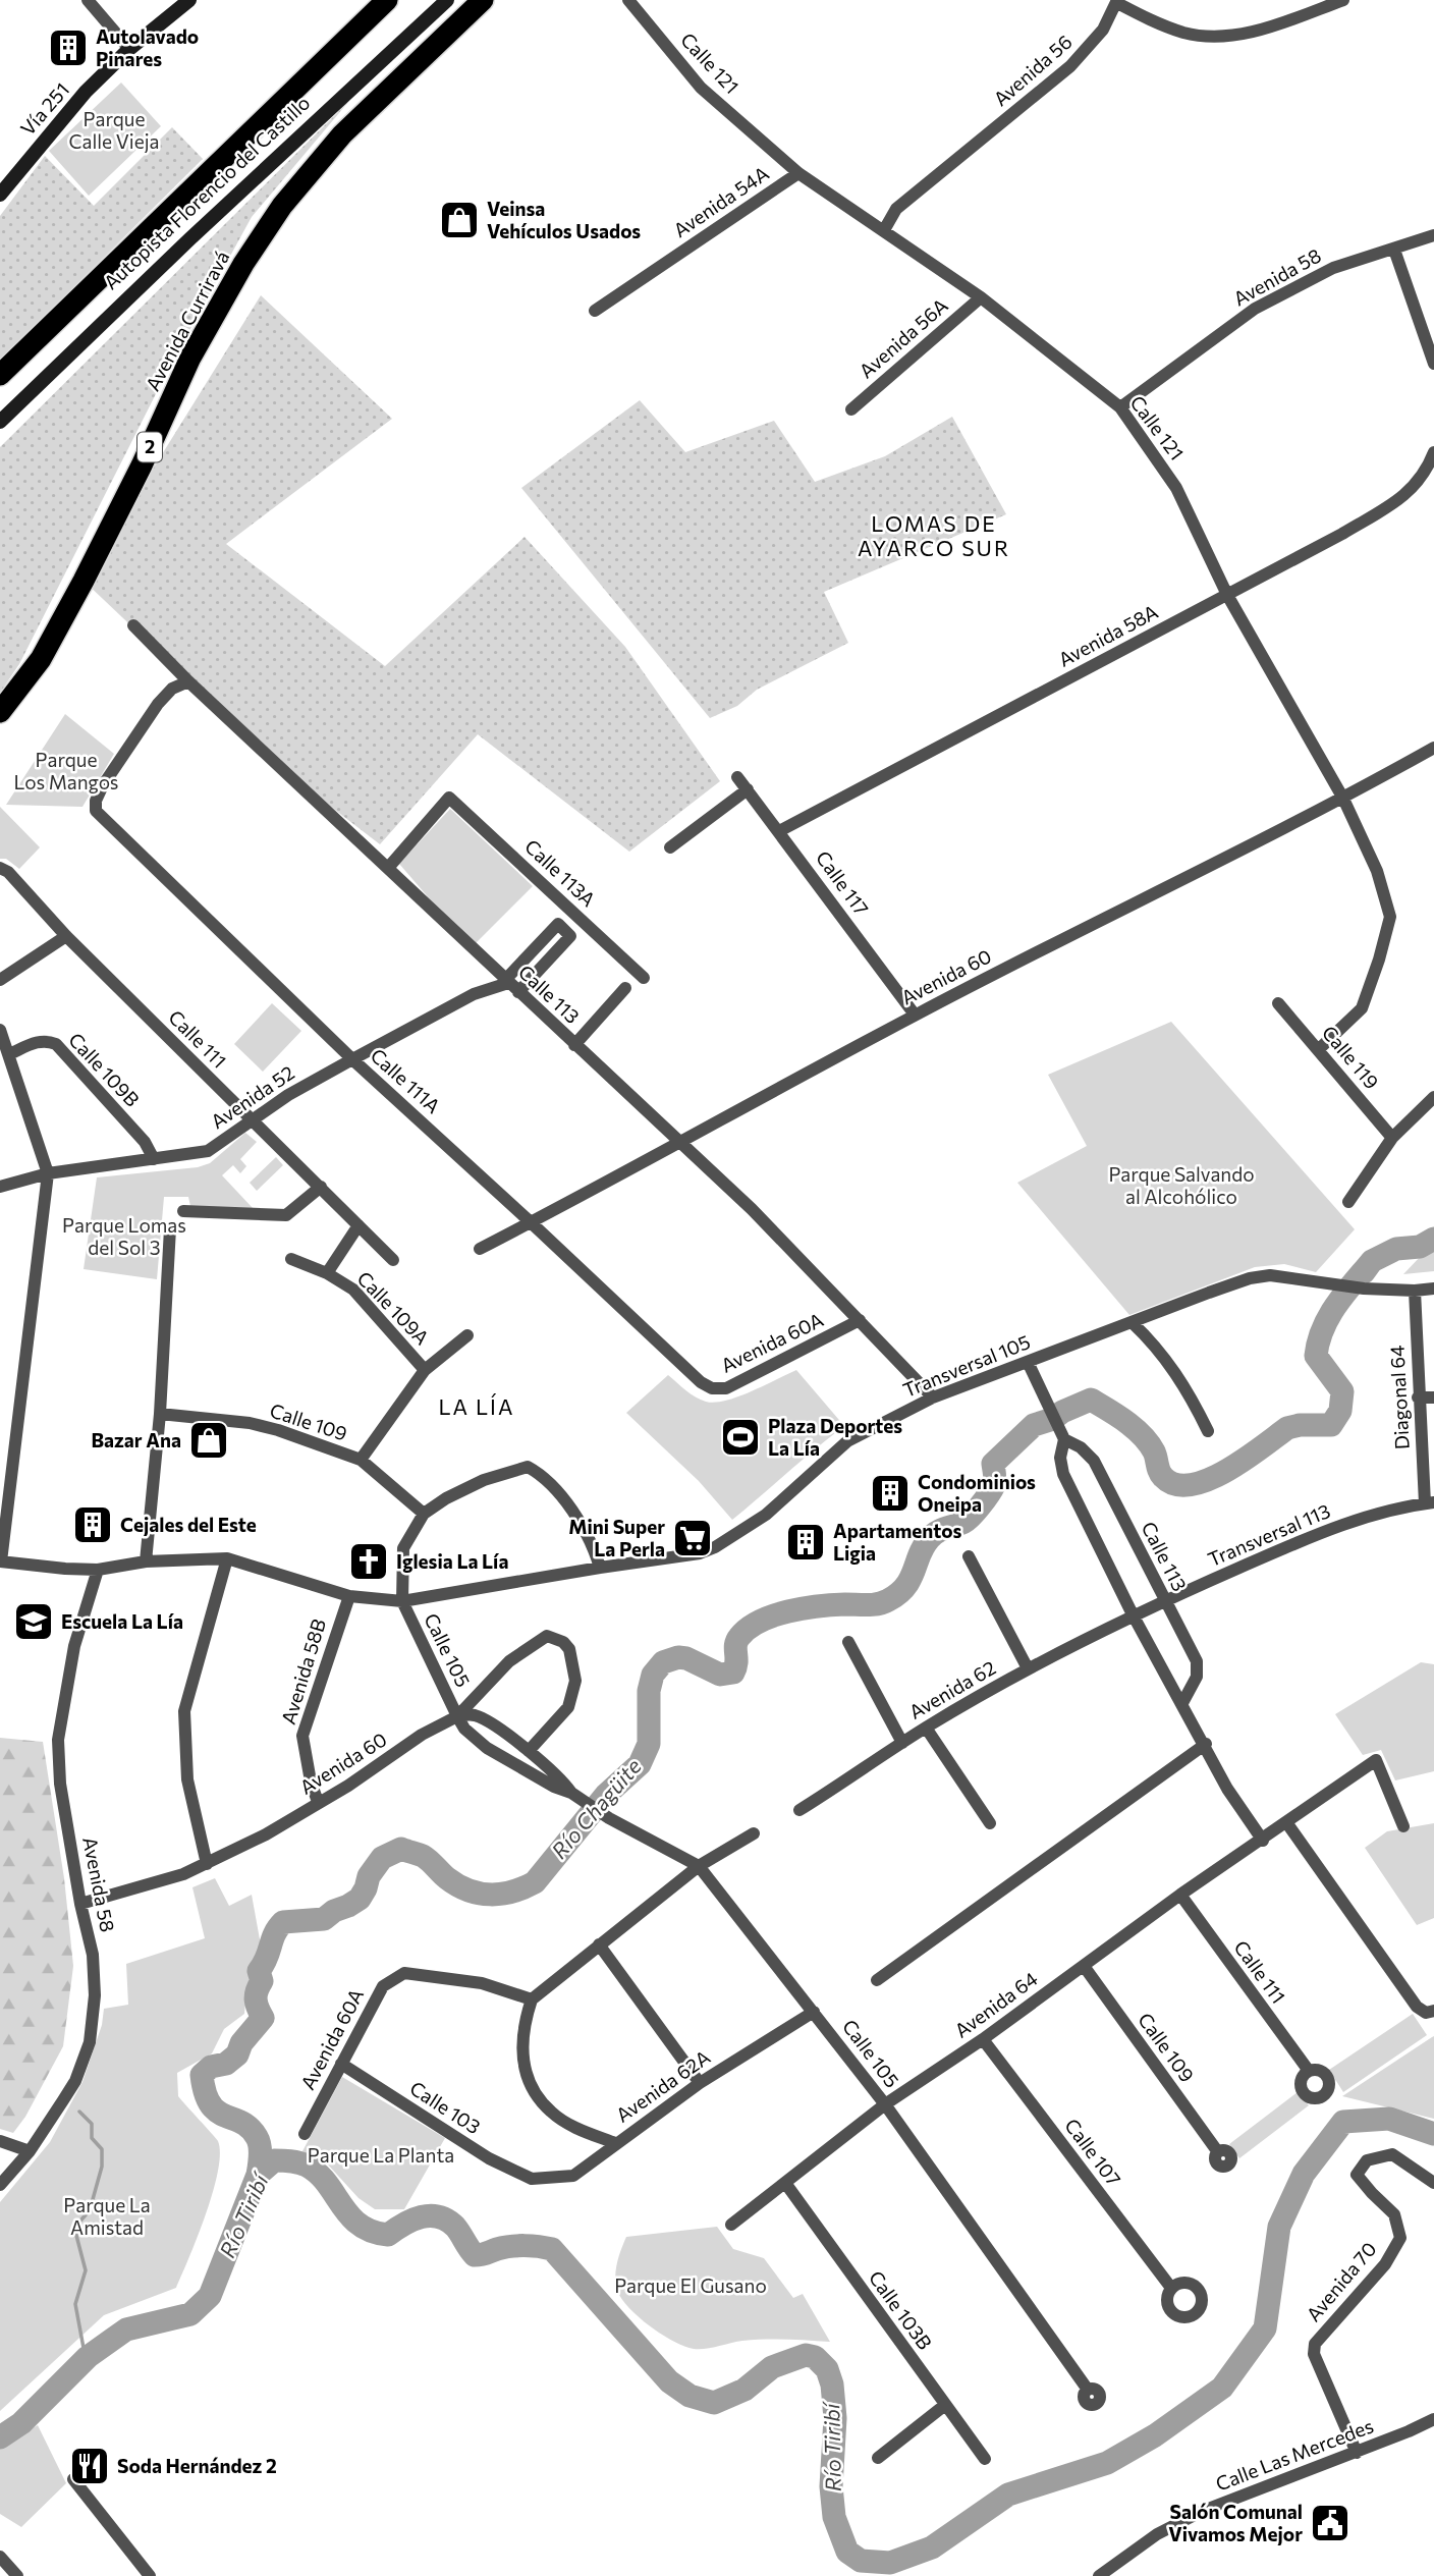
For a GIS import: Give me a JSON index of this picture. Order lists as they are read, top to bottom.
{
  "streets": {
    "highway": ["Autopista Florencio del Castillo", "Avenida Curriravá", "2"],
    "main road": ["Vía 251"],
    "street": [
      "Calle 121",
      "Avenida 56",
      "Avenida 54A",
      "Avenida 58",
      "Avenida 56A",
      "Avenida 58A",
      "Calle 113A",
      "Calle 117",
      "Avenida 60",
      "Calle 113",
      "Calle 111",
      "Calle 119",
      "Calle 109B",
      "Calle 111A",
      "Avenida 52",
      "Calle 109A",
      "Avenida 60A",
      "Transversal 105",
      "Diagonal 64",
      "Calle 109",
      "Transversal 113",
      "Calle 105",
      "Avenida 58B",
      "Avenida 62",
      "Avenida 64",
      "Avenida 62A",
      "Calle 103",
      "Calle 107",
      "Avenida 70",
      "Calle 103B",
      "Calle Las Mercedes"
    ]
  },
  "crossings": [
    ["Calle 121", "Avenida 56"],
    ["Calle 121", "Avenida 54A"],
    ["Calle 121", "Avenida 58"],
    ["Calle 121", "Avenida 56A"],
    ["Calle 121", "Avenida 58A"],
    ["Calle 121", "Avenida 60"],
    ["Calle 121", "Calle 119"],
    ["Avenida 58", "Avenida 60"],
    ["Avenida 58A", "Calle 117"],
    ["Calle 113A", "Calle 113"],
    ["Calle 117", "Avenida 60"],
    ["Avenida 60", "Calle 113"],
    ["Avenida 60", "Calle 111A"],
    ["Avenida 60", "Calle 105"],
    ["Avenida 60", "Avenida 58B"],
    ["Calle 113", "Calle 111A"],
    ["Calle 113", "Avenida 52"],
    ["Calle 113", "Avenida 60A"],
    ["Calle 113", "Transversal 105"],
    ["Calle 113", "Transversal 113"],
    ["Calle 113", "Avenida 62"],
    ["Calle 113", "Avenida 64"],
    ["Calle 111", "Avenida 52"],
    ["Calle 111", "Avenida 64"],
    ["Calle 109B", "Avenida 52"],
    ["Calle 111A", "Avenida 52"],
    ["Calle 111A", "Avenida 60A"],
    ["Avenida 60A", "Calle 103"],
    ["Transversal 105", "Diagonal 64"],
    ["Transversal 105", "Calle 105"],
    ["Transversal 105", "Avenida 58B"],
    ["Diagonal 64", "Transversal 113"],
    ["Calle 109", "Avenida 64"],
    ["Transversal 113", "Avenida 62"],
    ["Calle 105", "Avenida 64"],
    ["Calle 105", "Avenida 62A"],
    ["Avenida 64", "Calle 107"],
    ["Avenida 64", "Calle 103B"],
    ["Avenida 62A", "Calle 103"],
    ["Avenida 70", "Calle Las Mercedes"]
  ],
  "districts": ["LOMAS DE AYARCO SUR", "LA LÍA"],
  "water": ["Río Chagüite", "Río Tiribí"],
  "parks": [
    "Parque Calle Vieja",
    "Parque Los Mangos",
    "Parque Salvando al Alcohólico",
    "Parque Lomas del Sol 3",
    "Parque La Planta",
    "Parque La Amistad",
    "Parque El Gusano"
  ],
  "places": {
    "building": [
      "Autolavado Pinares",
      "Condominios Oneipa",
      "Cejales del Este",
      "Apartamentos Ligia"
    ],
    "shop": ["Veinsa Vehículos Usados", "Bazar Ana"],
    "sports": ["Plaza Deportes La Lía"],
    "supermarket": ["Mini Super La Perla"],
    "church": ["Iglesia La Lía"],
    "school or university": ["Escuela La Lía"],
    "restaurant": ["Soda Hernández 2"],
    "public building": ["Salón Comunal Vivamos Mejor"]
  }
}
